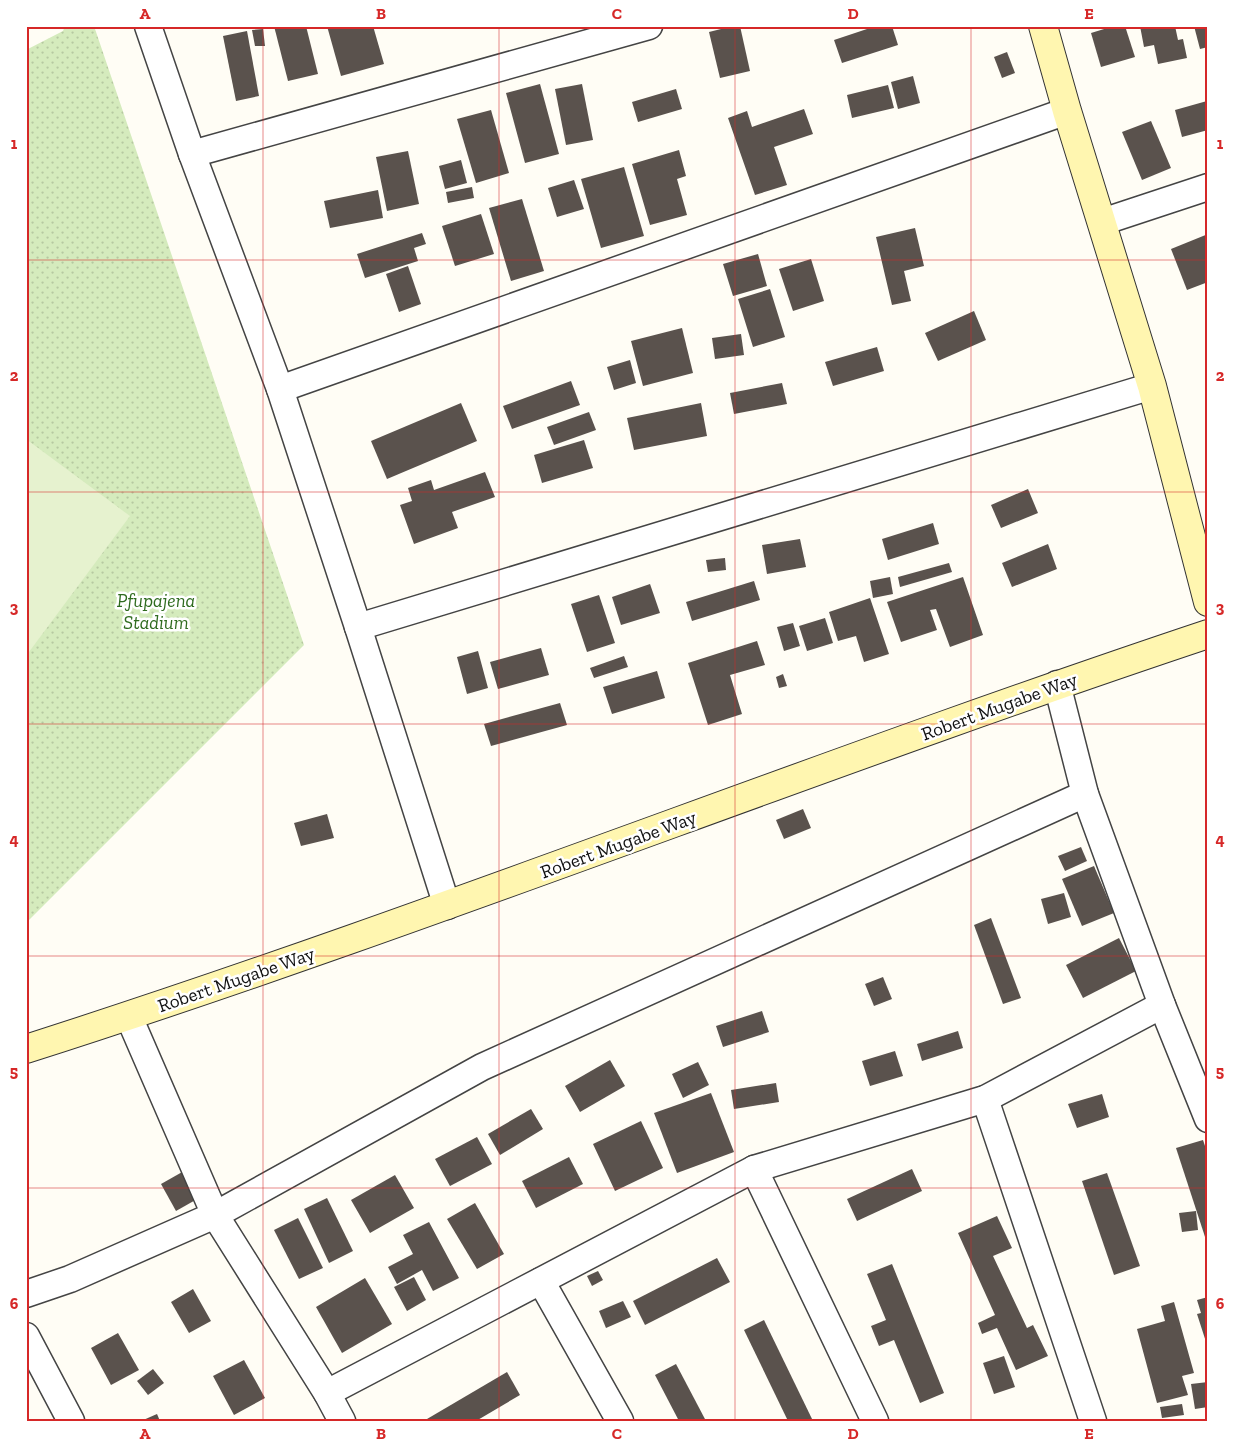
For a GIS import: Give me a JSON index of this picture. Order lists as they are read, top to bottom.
{
  "streets": {
    "street": ["Robert Mugabe Way"]
  },
  "parks": ["Pfupajena Stadium"],
  "grid": {
    "columns": [
      "A",
      "B",
      "C",
      "D",
      "E"
    ],
    "rows": [
      "1",
      "2",
      "3",
      "4",
      "5",
      "6"
    ]
  }
}
